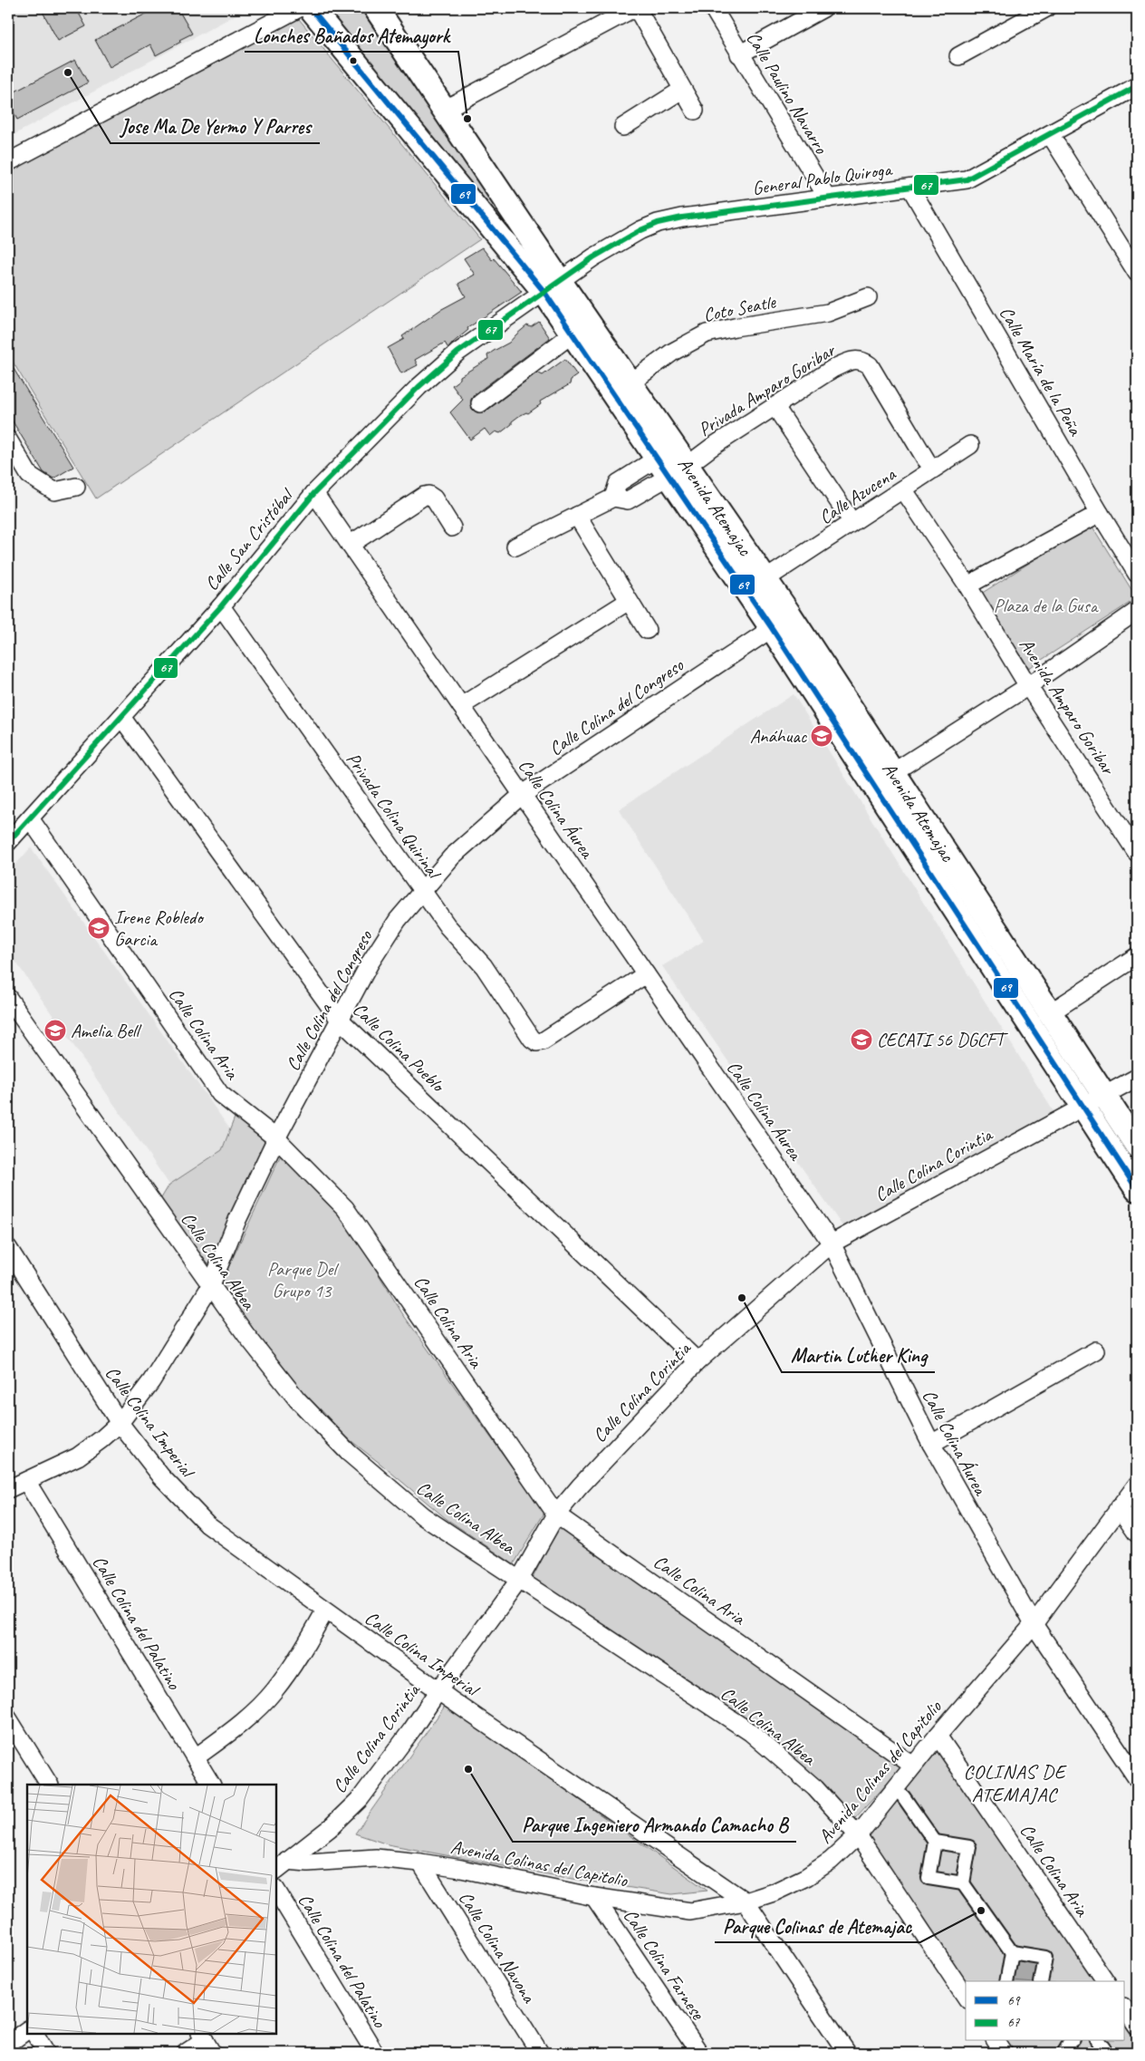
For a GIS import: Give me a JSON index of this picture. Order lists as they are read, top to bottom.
{
  "streets": {
    "main road": ["Avenida Atemajac"],
    "street": [
      "Calle Paulino Navarro",
      "General Pablo Quiroga",
      "Coto Seatle",
      "Calle María de la Peña",
      "Privada Amparo Goribar",
      "Calle Azucena",
      "Calle San Cristóbal",
      "Avenida Amparo Goribar",
      "Calle Colina del Congreso",
      "Calle Colina Áurea",
      "Privada Colina Quirinal",
      "Calle Colina Aria",
      "Calle Colina Pueblo",
      "Calle Colina Corintia",
      "Calle Colina Albea",
      "Calle Colina Imperial",
      "Calle Colina del Palatino",
      "Avenida Colinas del Capitolio",
      "Calle Colina Navona",
      "Calle Colina Farnese"
    ]
  },
  "crossings": [
    ["Calle Paulino Navarro", "General Pablo Quiroga"],
    ["General Pablo Quiroga", "Calle María de la Peña"],
    ["General Pablo Quiroga", "Avenida Atemajac"],
    ["General Pablo Quiroga", "Calle San Cristóbal"],
    ["Coto Seatle", "Avenida Atemajac"],
    ["Privada Amparo Goribar", "Avenida Atemajac"],
    ["Calle Azucena", "Avenida Atemajac"],
    ["Calle Azucena", "Avenida Amparo Goribar"],
    ["Avenida Atemajac", "Calle San Cristóbal"],
    ["Avenida Atemajac", "Calle Colina del Congreso"],
    ["Avenida Atemajac", "Calle Colina Corintia"],
    ["Calle San Cristóbal", "Calle Colina Áurea"],
    ["Calle San Cristóbal", "Privada Colina Quirinal"],
    ["Calle San Cristóbal", "Calle Colina Aria"],
    ["Calle San Cristóbal", "Calle Colina Pueblo"],
    ["Calle Colina del Congreso", "Calle Colina Áurea"],
    ["Calle Colina del Congreso", "Privada Colina Quirinal"],
    ["Calle Colina del Congreso", "Calle Colina Aria"],
    ["Calle Colina del Congreso", "Calle Colina Pueblo"],
    ["Calle Colina del Congreso", "Calle Colina Albea"],
    ["Calle Colina del Congreso", "Calle Colina Imperial"],
    ["Calle Colina del Congreso", "Calle Colina del Palatino"],
    ["Calle Colina Áurea", "Privada Colina Quirinal"],
    ["Calle Colina Áurea", "Calle Colina Corintia"],
    ["Calle Colina Áurea", "Avenida Colinas del Capitolio"],
    ["Calle Colina Aria", "Calle Colina Corintia"],
    ["Calle Colina Aria", "Avenida Colinas del Capitolio"],
    ["Calle Colina Pueblo", "Calle Colina Corintia"],
    ["Calle Colina Corintia", "Calle Colina Albea"],
    ["Calle Colina Corintia", "Calle Colina Imperial"],
    ["Calle Colina Corintia", "Avenida Colinas del Capitolio"],
    ["Calle Colina Albea", "Avenida Colinas del Capitolio"],
    ["Calle Colina Imperial", "Avenida Colinas del Capitolio"],
    ["Avenida Colinas del Capitolio", "Calle Colina Navona"],
    ["Avenida Colinas del Capitolio", "Calle Colina Farnese"]
  ],
  "districts": ["COLINAS DE ATEMAJAC"],
  "parks": ["Plaza de la Gusa", "Parque Del Grupo 13"],
  "places": {
    "other": [
      "Jose Ma De Yermo Y Parres",
      "Lonches Bañados Atemayork",
      "Martin Luther King",
      "Parque Ingeniero Armando Camacho B",
      "Parque Colinas de Atemajac"
    ],
    "school or university": [
      "Anáhuac",
      "Irene Robledo Garcia",
      "Amelia Bell",
      "CECATI 56 DGCFT"
    ]
  },
  "lines": ["transit line 69", "transit line 67"],
  "legend": ["69", "67"]
}
